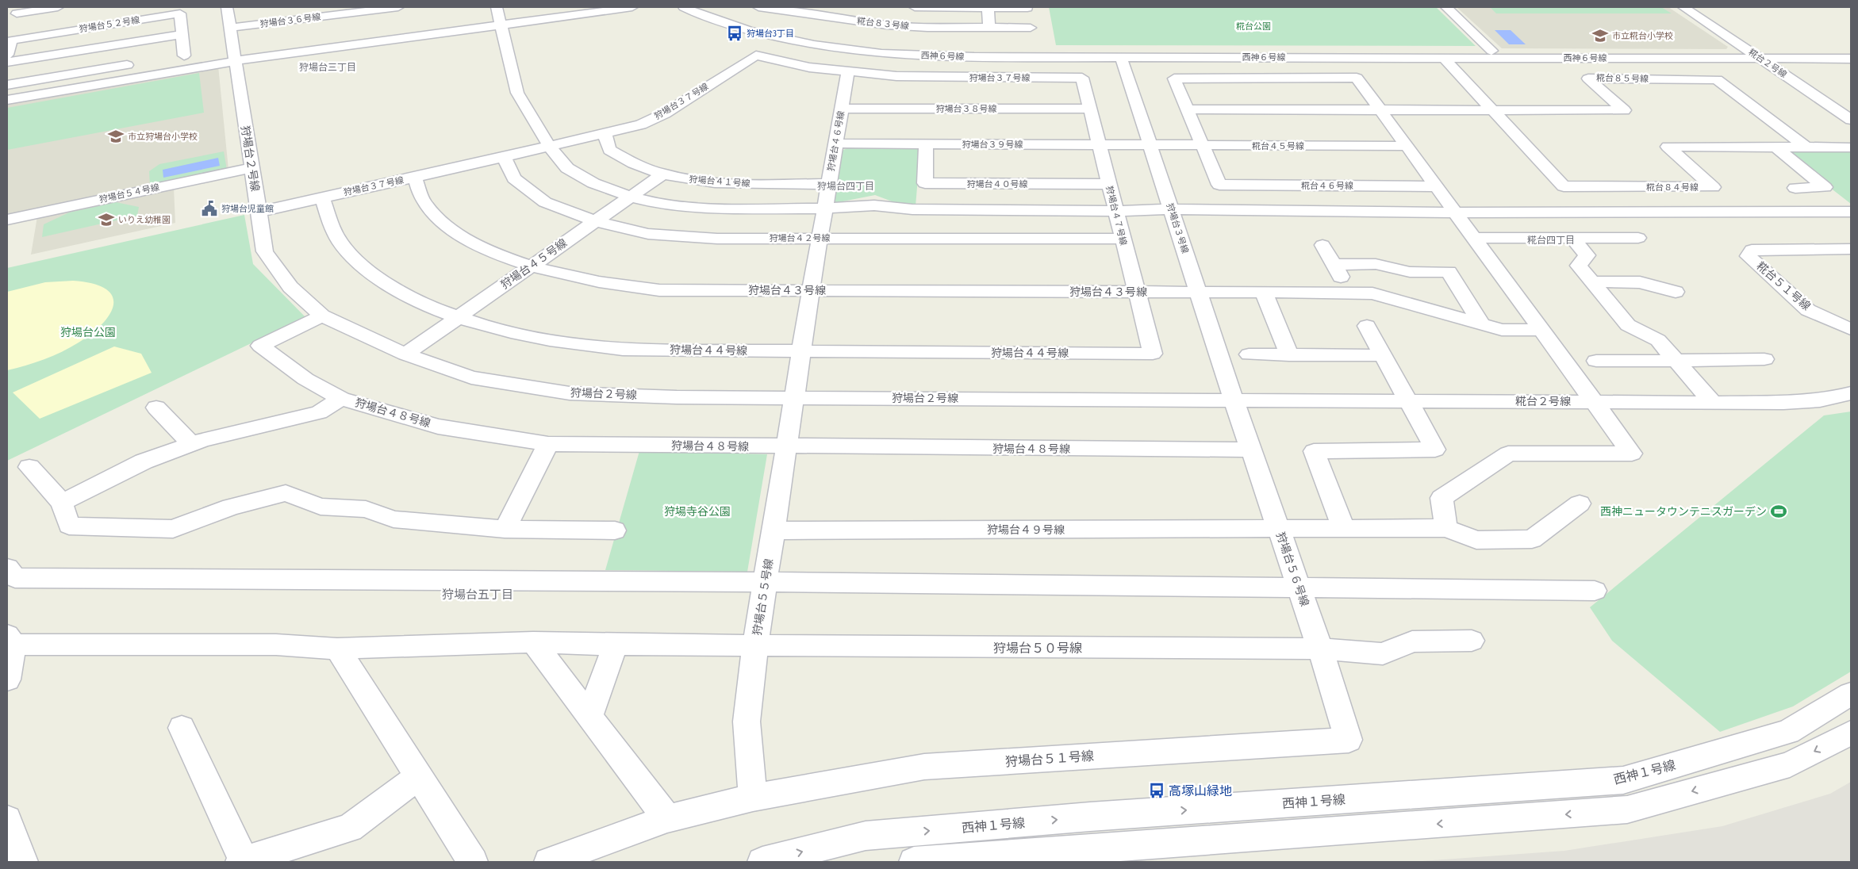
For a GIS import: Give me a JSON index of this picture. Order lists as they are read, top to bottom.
{
  "streets": {
    "street": [
      "狩場台３６号線",
      "糀台８３号線",
      "狩場台５２号線",
      "西神６号線",
      "糀台２号線",
      "狩場台３７号線",
      "糀台８５号線",
      "狩場台３８号線",
      "狩場台４６号線",
      "狩場台３９号線",
      "糀台４５号線",
      "狩場台２号線",
      "狩場台４１号線",
      "狩場台４０号線",
      "糀台４６号線",
      "糀台８４号線",
      "狩場台５４号線",
      "狩場台４７号線",
      "狩場台３号線",
      "狩場台４２号線",
      "狩場台４５号線",
      "糀台５１号線",
      "狩場台４３号線",
      "狩場台４４号線",
      "狩場台４８号線",
      "狩場台４９号線",
      "狩場台５６号線",
      "狩場台５５号線",
      "狩場台５０号線",
      "狩場台５１号線",
      "西神１号線"
    ]
  },
  "crossings": [
    ["狩場台３６号線", "狩場台２号線"],
    ["西神６号線", "糀台２号線"],
    ["西神６号線", "糀台８４号線"],
    ["西神６号線", "狩場台３号線"],
    ["糀台２号線", "狩場台２号線"],
    ["糀台２号線", "狩場台３号線"],
    ["糀台２号線", "狩場台５６号線"],
    ["狩場台３７号線", "狩場台４６号線"],
    ["狩場台３７号線", "狩場台２号線"],
    ["狩場台３７号線", "狩場台４１号線"],
    ["狩場台３７号線", "狩場台４７号線"],
    ["狩場台３７号線", "狩場台４２号線"],
    ["狩場台３７号線", "狩場台４３号線"],
    ["狩場台３７号線", "狩場台４４号線"],
    ["糀台８５号線", "糀台８４号線"],
    ["狩場台３８号線", "狩場台４６号線"],
    ["狩場台３８号線", "狩場台４７号線"],
    ["狩場台４６号線", "狩場台３９号線"],
    ["狩場台４６号線", "狩場台２号線"],
    ["狩場台４６号線", "狩場台４１号線"],
    ["狩場台４６号線", "狩場台４２号線"],
    ["狩場台４６号線", "狩場台４３号線"],
    ["狩場台４６号線", "狩場台４４号線"],
    ["狩場台４６号線", "狩場台５５号線"],
    ["狩場台３９号線", "糀台４５号線"],
    ["狩場台３９号線", "狩場台４０号線"],
    ["狩場台３９号線", "狩場台４７号線"],
    ["狩場台３９号線", "狩場台３号線"],
    ["糀台４５号線", "糀台４６号線"],
    ["糀台４５号線", "狩場台３号線"],
    ["狩場台２号線", "狩場台５４号線"],
    ["狩場台２号線", "狩場台３号線"],
    ["狩場台２号線", "狩場台４５号線"],
    ["狩場台２号線", "狩場台４８号線"],
    ["狩場台２号線", "狩場台５６号線"],
    ["狩場台２号線", "狩場台５５号線"],
    ["狩場台４１号線", "狩場台４５号線"],
    ["狩場台４０号線", "狩場台４７号線"],
    ["狩場台４７号線", "狩場台４２号線"],
    ["狩場台４７号線", "狩場台４３号線"],
    ["狩場台４７号線", "狩場台４４号線"],
    ["狩場台３号線", "狩場台４３号線"],
    ["狩場台３号線", "狩場台５６号線"],
    ["狩場台４２号線", "狩場台４５号線"],
    ["狩場台４５号線", "狩場台４３号線"],
    ["狩場台４５号線", "狩場台４４号線"],
    ["狩場台４８号線", "狩場台５６号線"],
    ["狩場台４８号線", "狩場台５５号線"],
    ["狩場台４９号線", "狩場台５６号線"],
    ["狩場台４９号線", "狩場台５５号線"],
    ["狩場台５６号線", "狩場台５０号線"],
    ["狩場台５６号線", "狩場台５１号線"],
    ["狩場台５５号線", "狩場台５０号線"],
    ["狩場台５５号線", "狩場台５１号線"]
  ],
  "districts": [
    "狩場台三丁目",
    "狩場台四丁目",
    "糀台四丁目",
    "狩場台五丁目"
  ],
  "parks": ["糀台公園", "狩場台公園", "狩場寺谷公園"],
  "places": {
    "bus stop": ["狩場台3丁目", "高塚山緑地"],
    "school or university": ["市立糀台小学校", "市立狩場台小学校", "いりえ幼稚園"],
    "public building": ["狩場台児童館"],
    "sports": ["西神ニュータウンテニスガーデン"]
  }
}
